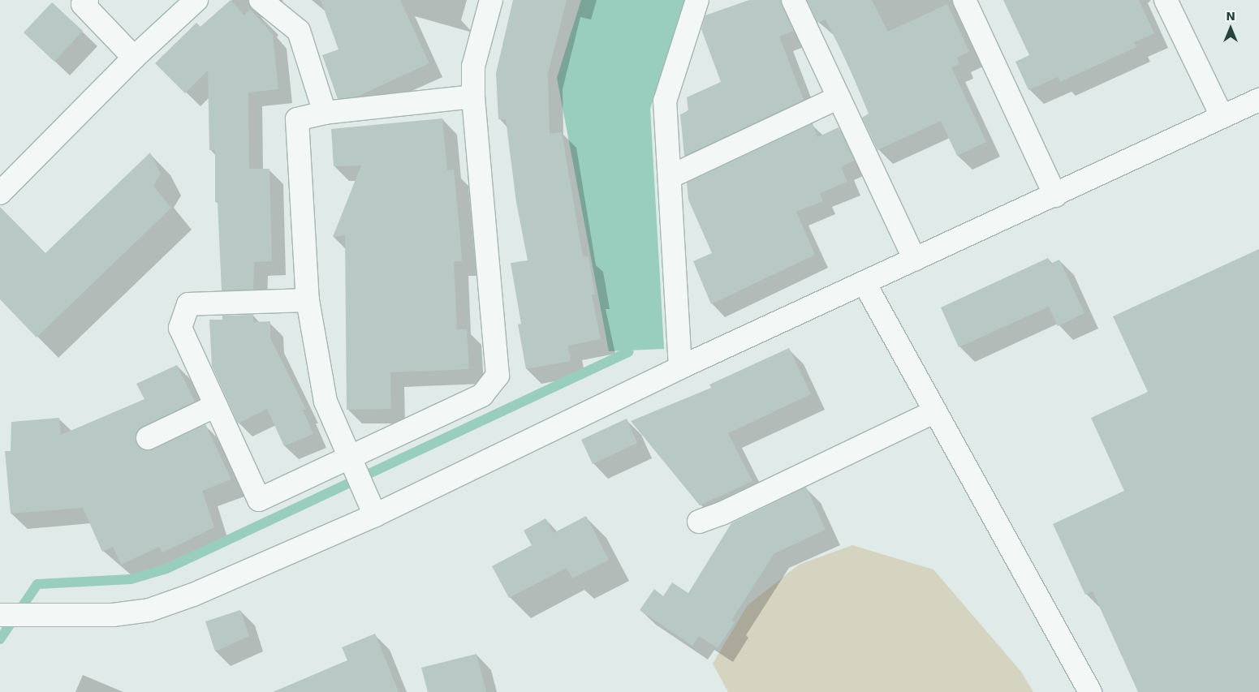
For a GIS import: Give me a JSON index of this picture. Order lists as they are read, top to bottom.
{
  "north": "top"
}
